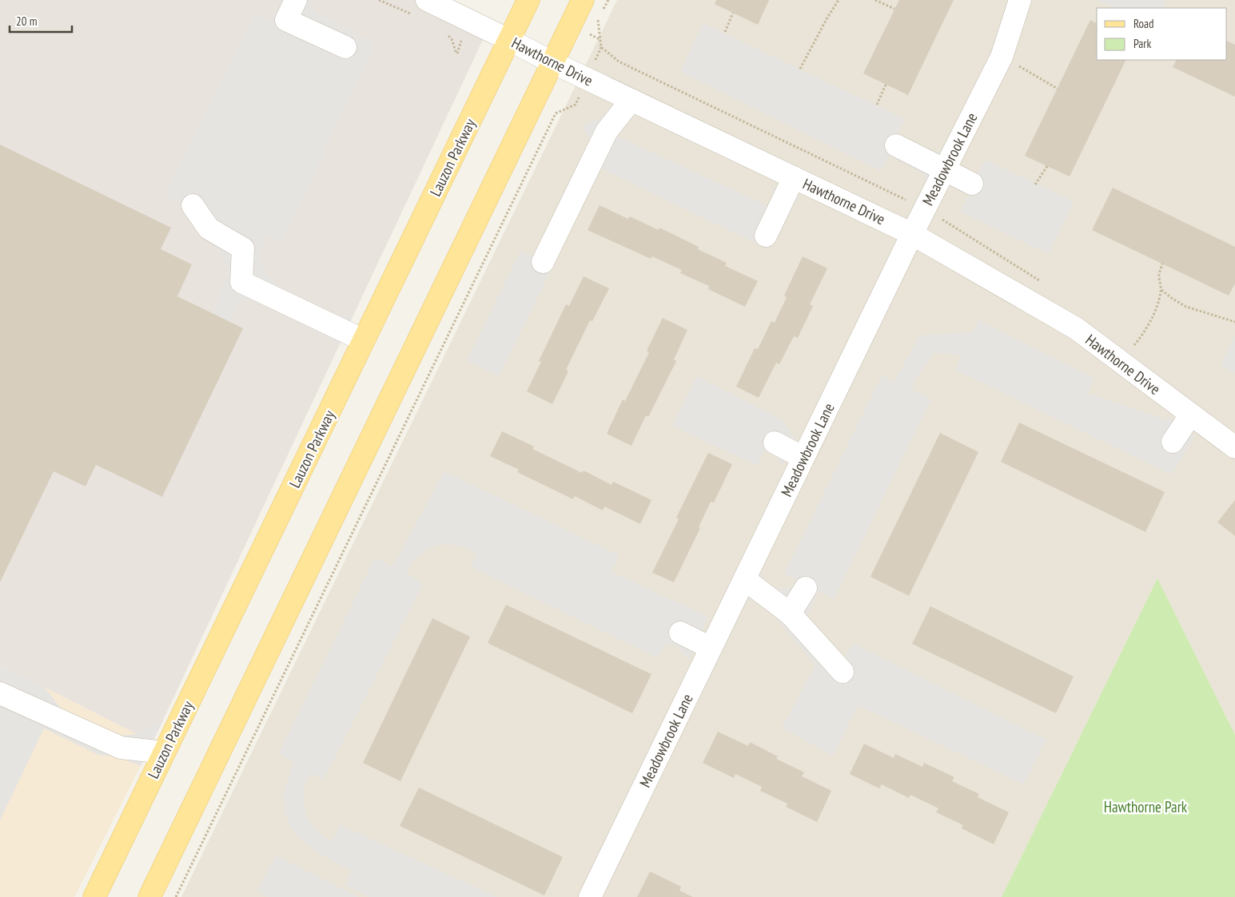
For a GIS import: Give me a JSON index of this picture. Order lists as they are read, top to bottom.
{
  "streets": {
    "main road": ["Lauzon Parkway"],
    "street": ["Hawthorne Drive", "Meadowbrook Lane"]
  },
  "crossings": [
    ["Hawthorne Drive", "Lauzon Parkway"],
    ["Hawthorne Drive", "Meadowbrook Lane"]
  ],
  "parks": ["Hawthorne Park"],
  "legend": ["Road", "Park"],
  "scale_bar": "20 m"
}
